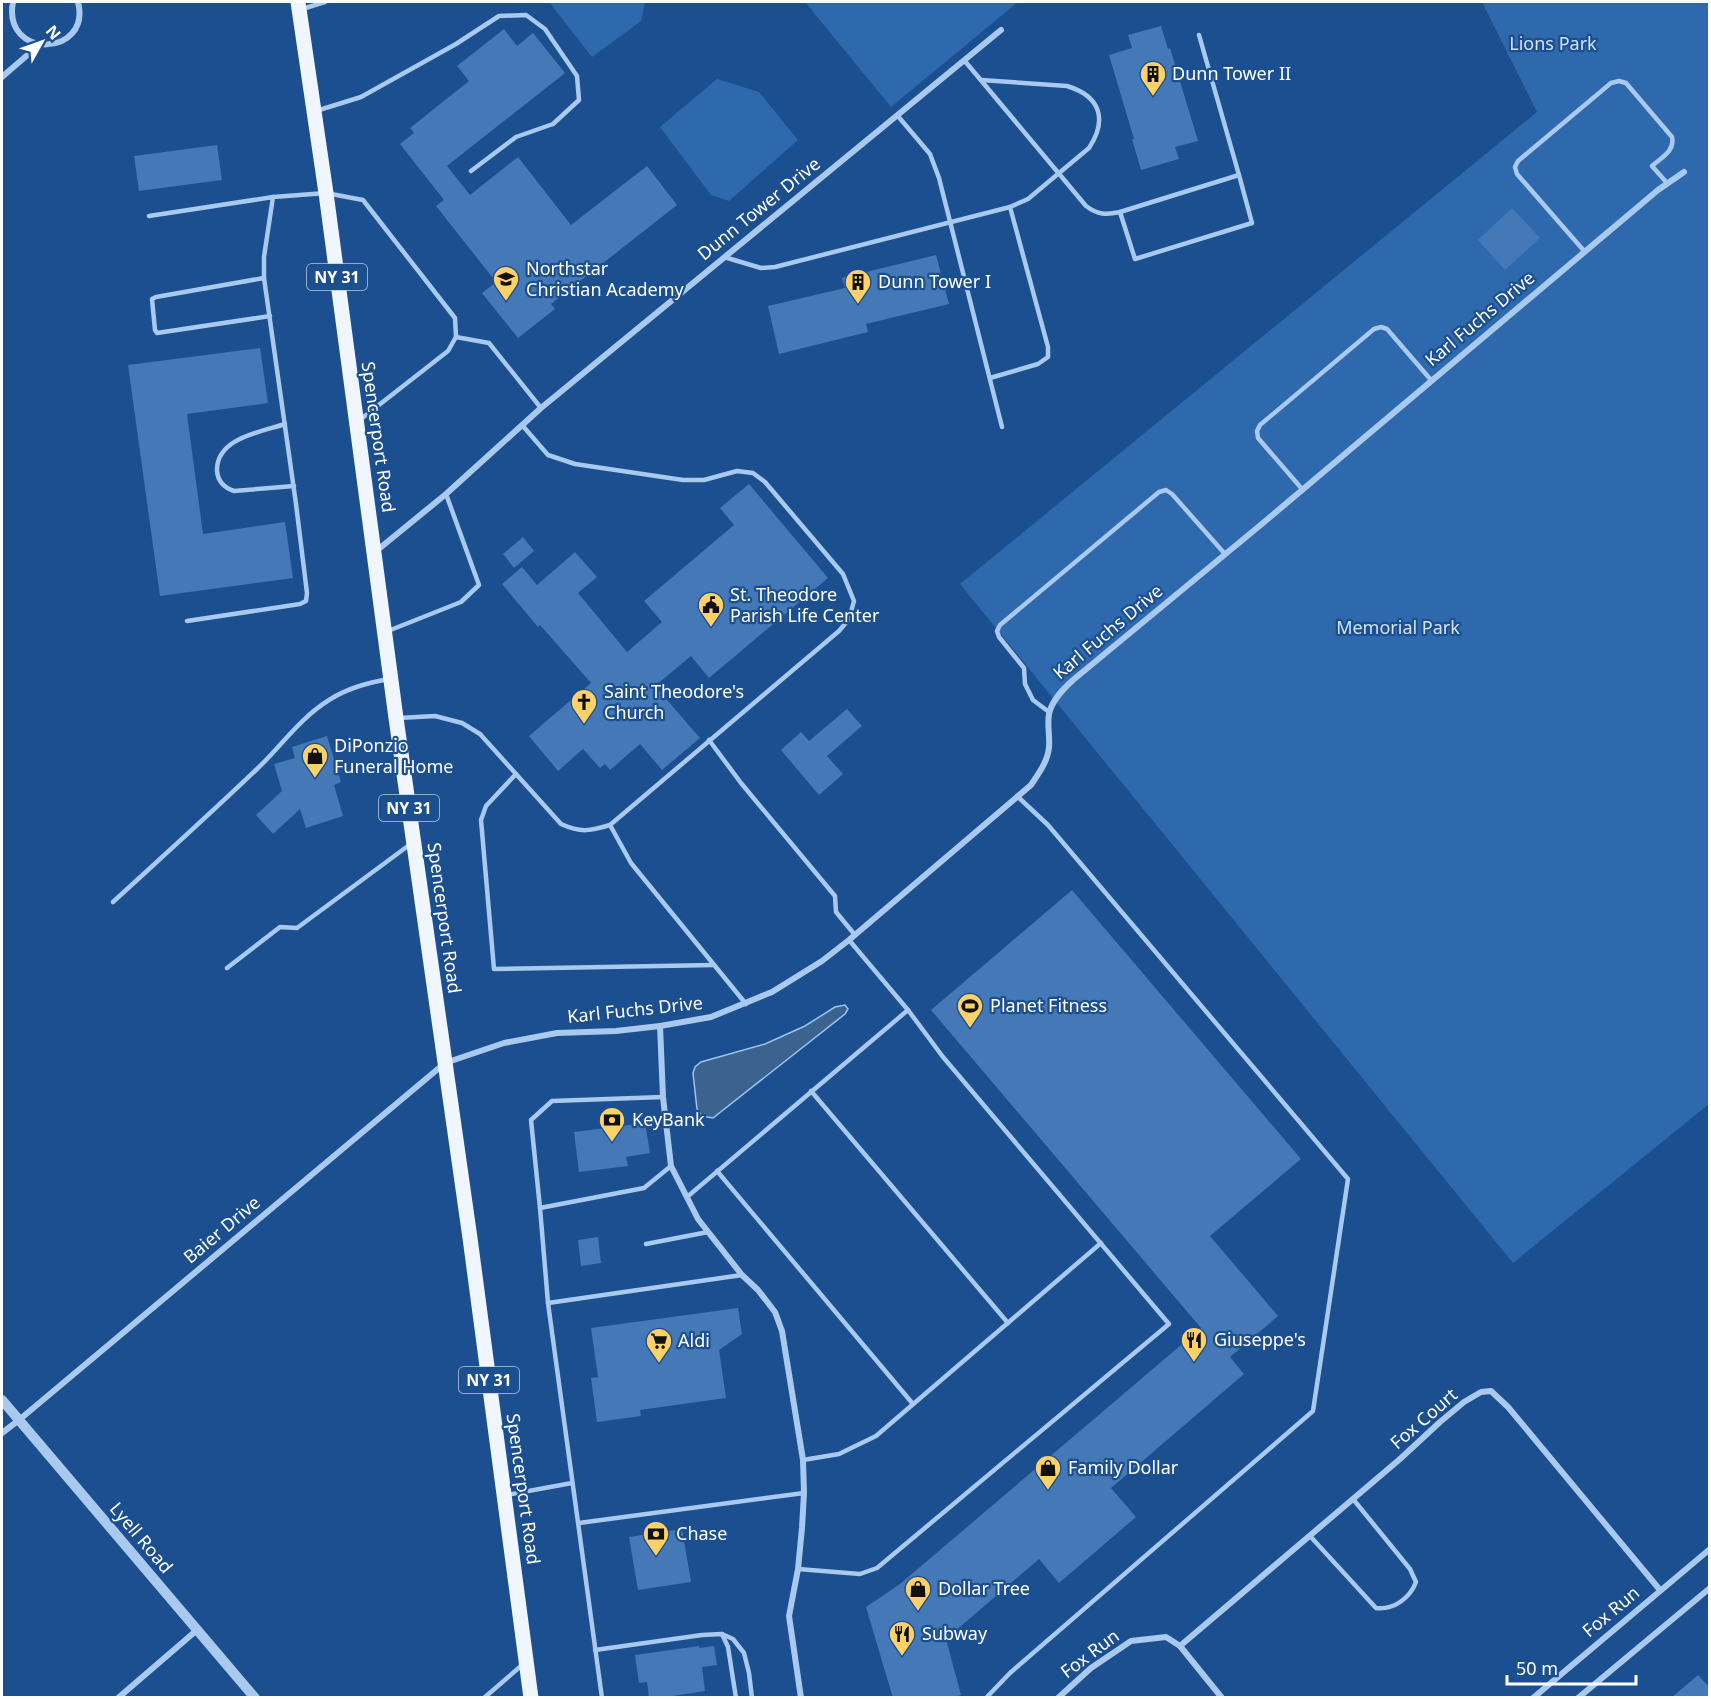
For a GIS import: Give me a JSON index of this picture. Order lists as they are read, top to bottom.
{
  "streets": {
    "main road": ["NY 31", "Spencerport Road"],
    "street": [
      "Dunn Tower Drive",
      "Karl Fuchs Drive",
      "Baier Drive",
      "Fox Court",
      "Lyell Road",
      "Fox Run"
    ]
  },
  "crossings": [
    ["Dunn Tower Drive", "Spencerport Road"],
    ["Karl Fuchs Drive", "Spencerport Road"],
    ["Karl Fuchs Drive", "Baier Drive"],
    ["Spencerport Road", "Baier Drive"],
    ["Baier Drive", "Lyell Road"],
    ["Fox Court", "Fox Run"]
  ],
  "parks": ["Lions Park", "Memorial Park"],
  "places": {
    "building": ["Dunn Tower II", "Dunn Tower I"],
    "school or university": ["Northstar Christian Academy"],
    "public building": ["St. Theodore Parish Life Center"],
    "church": ["Saint Theodore's Church"],
    "shop": ["DiPonzio Funeral Home", "Family Dollar", "Dollar Tree"],
    "sports": ["Planet Fitness"],
    "bank": ["KeyBank", "Chase"],
    "restaurant": ["Giuseppe's", "Subway"],
    "supermarket": ["Aldi"]
  },
  "scale_bar": "50 m",
  "north": "top right"
}
